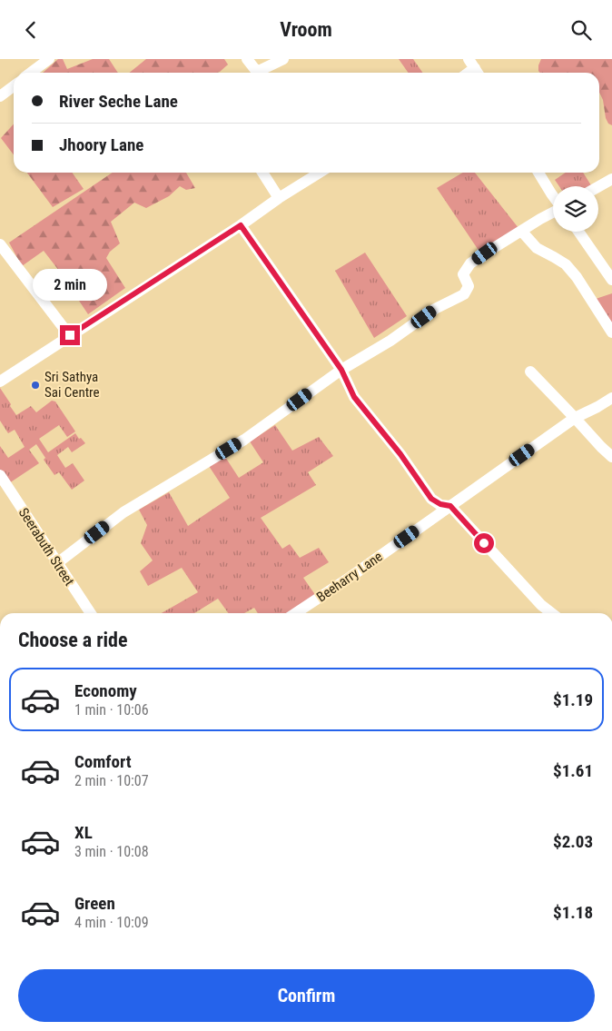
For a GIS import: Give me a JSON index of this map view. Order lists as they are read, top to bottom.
{
  "streets": {
    "street": ["Seerabuth Street", "Beeharry Lane"]
  },
  "places": ["Sri Sathya Sai Centre"],
  "page": {
    "header": "Vroom",
    "banner": ["River Seche Lane", "Jhoory Lane"],
    "bubble": "2 min",
    "heading": "Choose a ride",
    "list": [
      {
        "name": "Economy",
        "note": "1 min · 10:06",
        "value": "$1.19"
      },
      {
        "name": "Comfort",
        "note": "2 min · 10:07",
        "value": "$1.61"
      },
      {
        "name": "XL",
        "note": "3 min · 10:08",
        "value": "$2.03"
      },
      {
        "name": "Green",
        "note": "4 min · 10:09",
        "value": "$1.18"
      }
    ],
    "buttons": "Confirm"
  }
}
